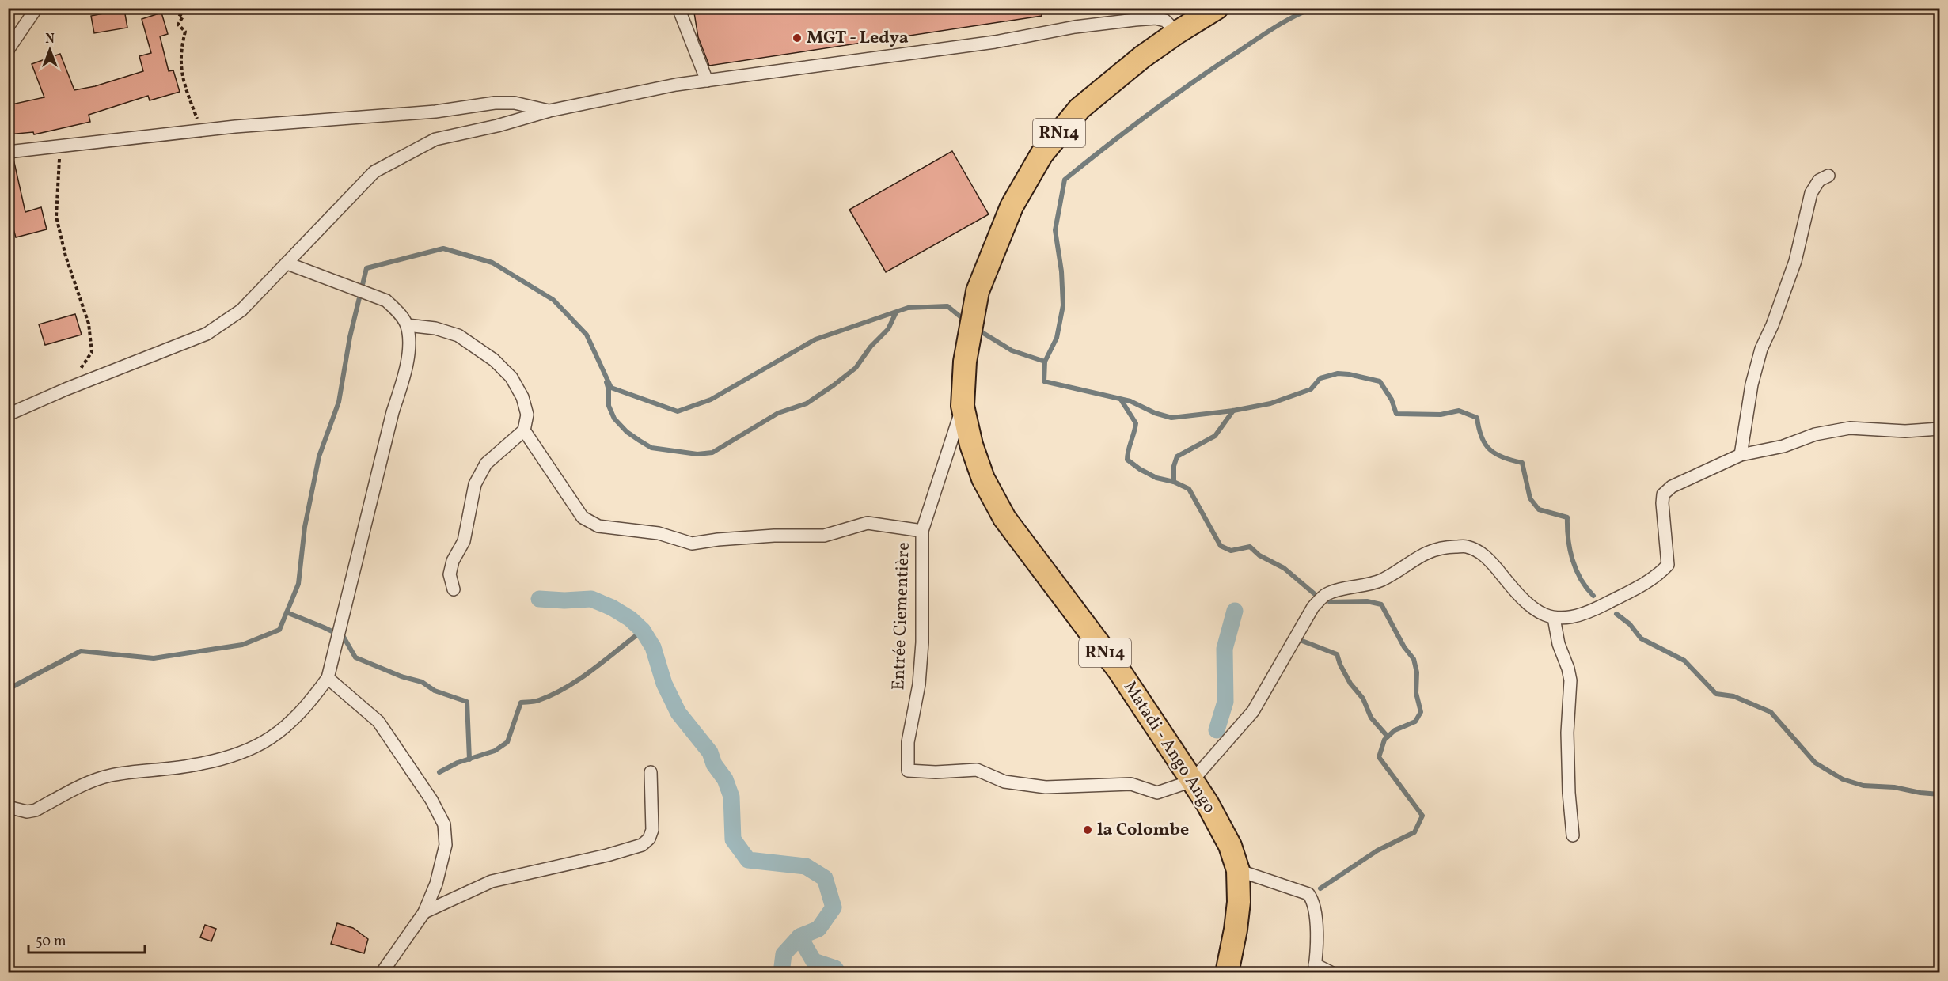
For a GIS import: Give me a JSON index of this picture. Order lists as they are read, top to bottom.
{
  "streets": {
    "highway": ["RN14", "Matadi - Ango Ango"],
    "street": ["Entrée Ciementière"]
  },
  "crossings": [
    ["Entrée Ciementière", "Matadi - Ango Ango"]
  ],
  "places": ["MGT - Ledya", "la Colombe"],
  "scale_bar": "50 m",
  "north": "top"
}
